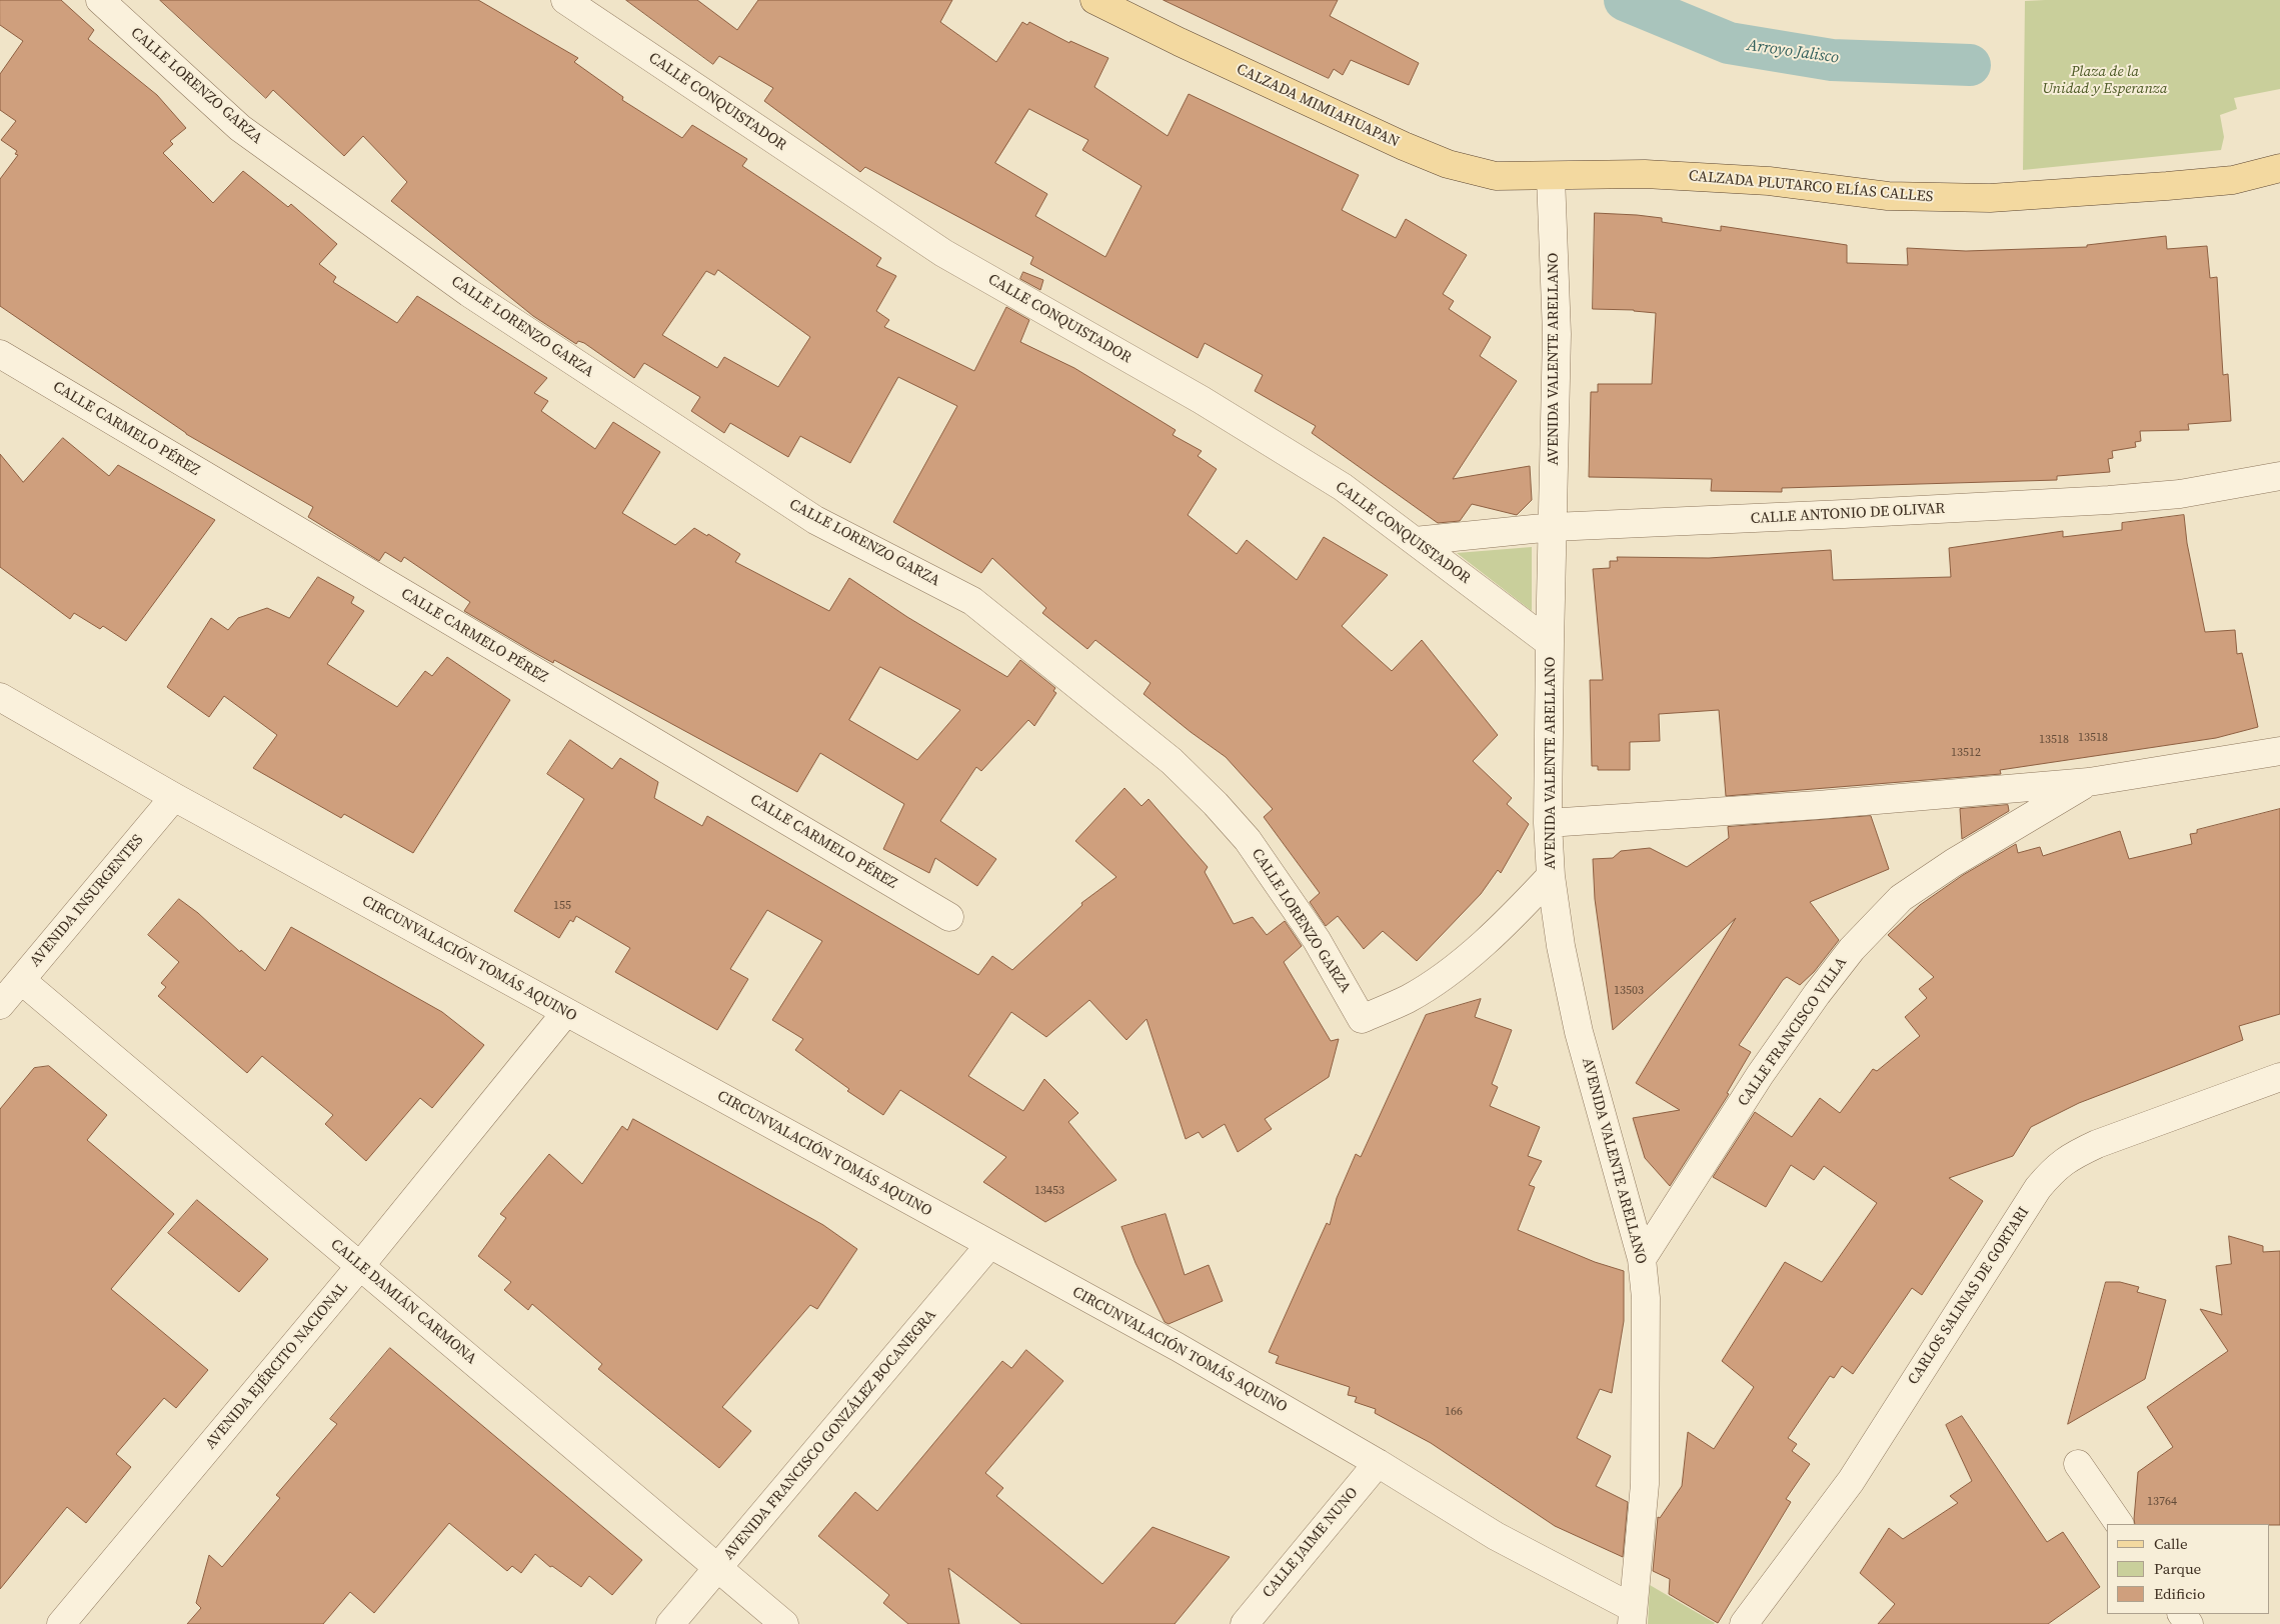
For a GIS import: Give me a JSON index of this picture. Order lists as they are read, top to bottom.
{
  "streets": {
    "main road": ["CALZADA MIMIAHUAPAN", "CALZADA PLUTARCO ELÍAS CALLES"],
    "street": [
      "CALLE LORENZO GARZA",
      "CALLE CONQUISTADOR",
      "AVENIDA VALENTE ARELLANO",
      "CALLE CARMELO PÉREZ",
      "CALLE ANTONIO DE OLIVAR",
      "AVENIDA INSURGENTES",
      "CIRCUNVALACIÓN TOMÁS AQUINO",
      "CALLE FRANCISCO VILLA",
      "CARLOS SALINAS DE GORTARI",
      "CALLE DAMIÁN CARMONA",
      "AVENIDA EJÉRCITO NACIONAL",
      "AVENIDA FRANCISCO GONZÁLEZ BOCANEGRA",
      "CALLE JAIME NUNO"
    ]
  },
  "crossings": [
    ["CALLE LORENZO GARZA", "AVENIDA VALENTE ARELLANO"],
    ["CALLE CONQUISTADOR", "AVENIDA VALENTE ARELLANO"],
    ["CALLE CONQUISTADOR", "CALLE ANTONIO DE OLIVAR"],
    ["CALZADA MIMIAHUAPAN", "CALZADA PLUTARCO ELÍAS CALLES"],
    ["CALZADA MIMIAHUAPAN", "AVENIDA VALENTE ARELLANO"],
    ["CALZADA PLUTARCO ELÍAS CALLES", "AVENIDA VALENTE ARELLANO"],
    ["AVENIDA VALENTE ARELLANO", "CALLE ANTONIO DE OLIVAR"],
    ["AVENIDA VALENTE ARELLANO", "CIRCUNVALACIÓN TOMÁS AQUINO"],
    ["AVENIDA VALENTE ARELLANO", "CALLE FRANCISCO VILLA"],
    ["AVENIDA INSURGENTES", "CIRCUNVALACIÓN TOMÁS AQUINO"],
    ["AVENIDA INSURGENTES", "CALLE DAMIÁN CARMONA"],
    ["CIRCUNVALACIÓN TOMÁS AQUINO", "AVENIDA EJÉRCITO NACIONAL"],
    ["CIRCUNVALACIÓN TOMÁS AQUINO", "AVENIDA FRANCISCO GONZÁLEZ BOCANEGRA"],
    ["CIRCUNVALACIÓN TOMÁS AQUINO", "CALLE JAIME NUNO"],
    ["CALLE DAMIÁN CARMONA", "AVENIDA EJÉRCITO NACIONAL"],
    ["CALLE DAMIÁN CARMONA", "AVENIDA FRANCISCO GONZÁLEZ BOCANEGRA"]
  ],
  "water": ["Arroyo Jalisco"],
  "parks": ["Plaza de la Unidad y Esperanza"],
  "house_numbers": [
    "13518",
    "13518",
    "13512",
    "155",
    "13503",
    "13453",
    "166",
    "13764"
  ],
  "legend": ["Calle", "Parque", "Edificio"]
}
